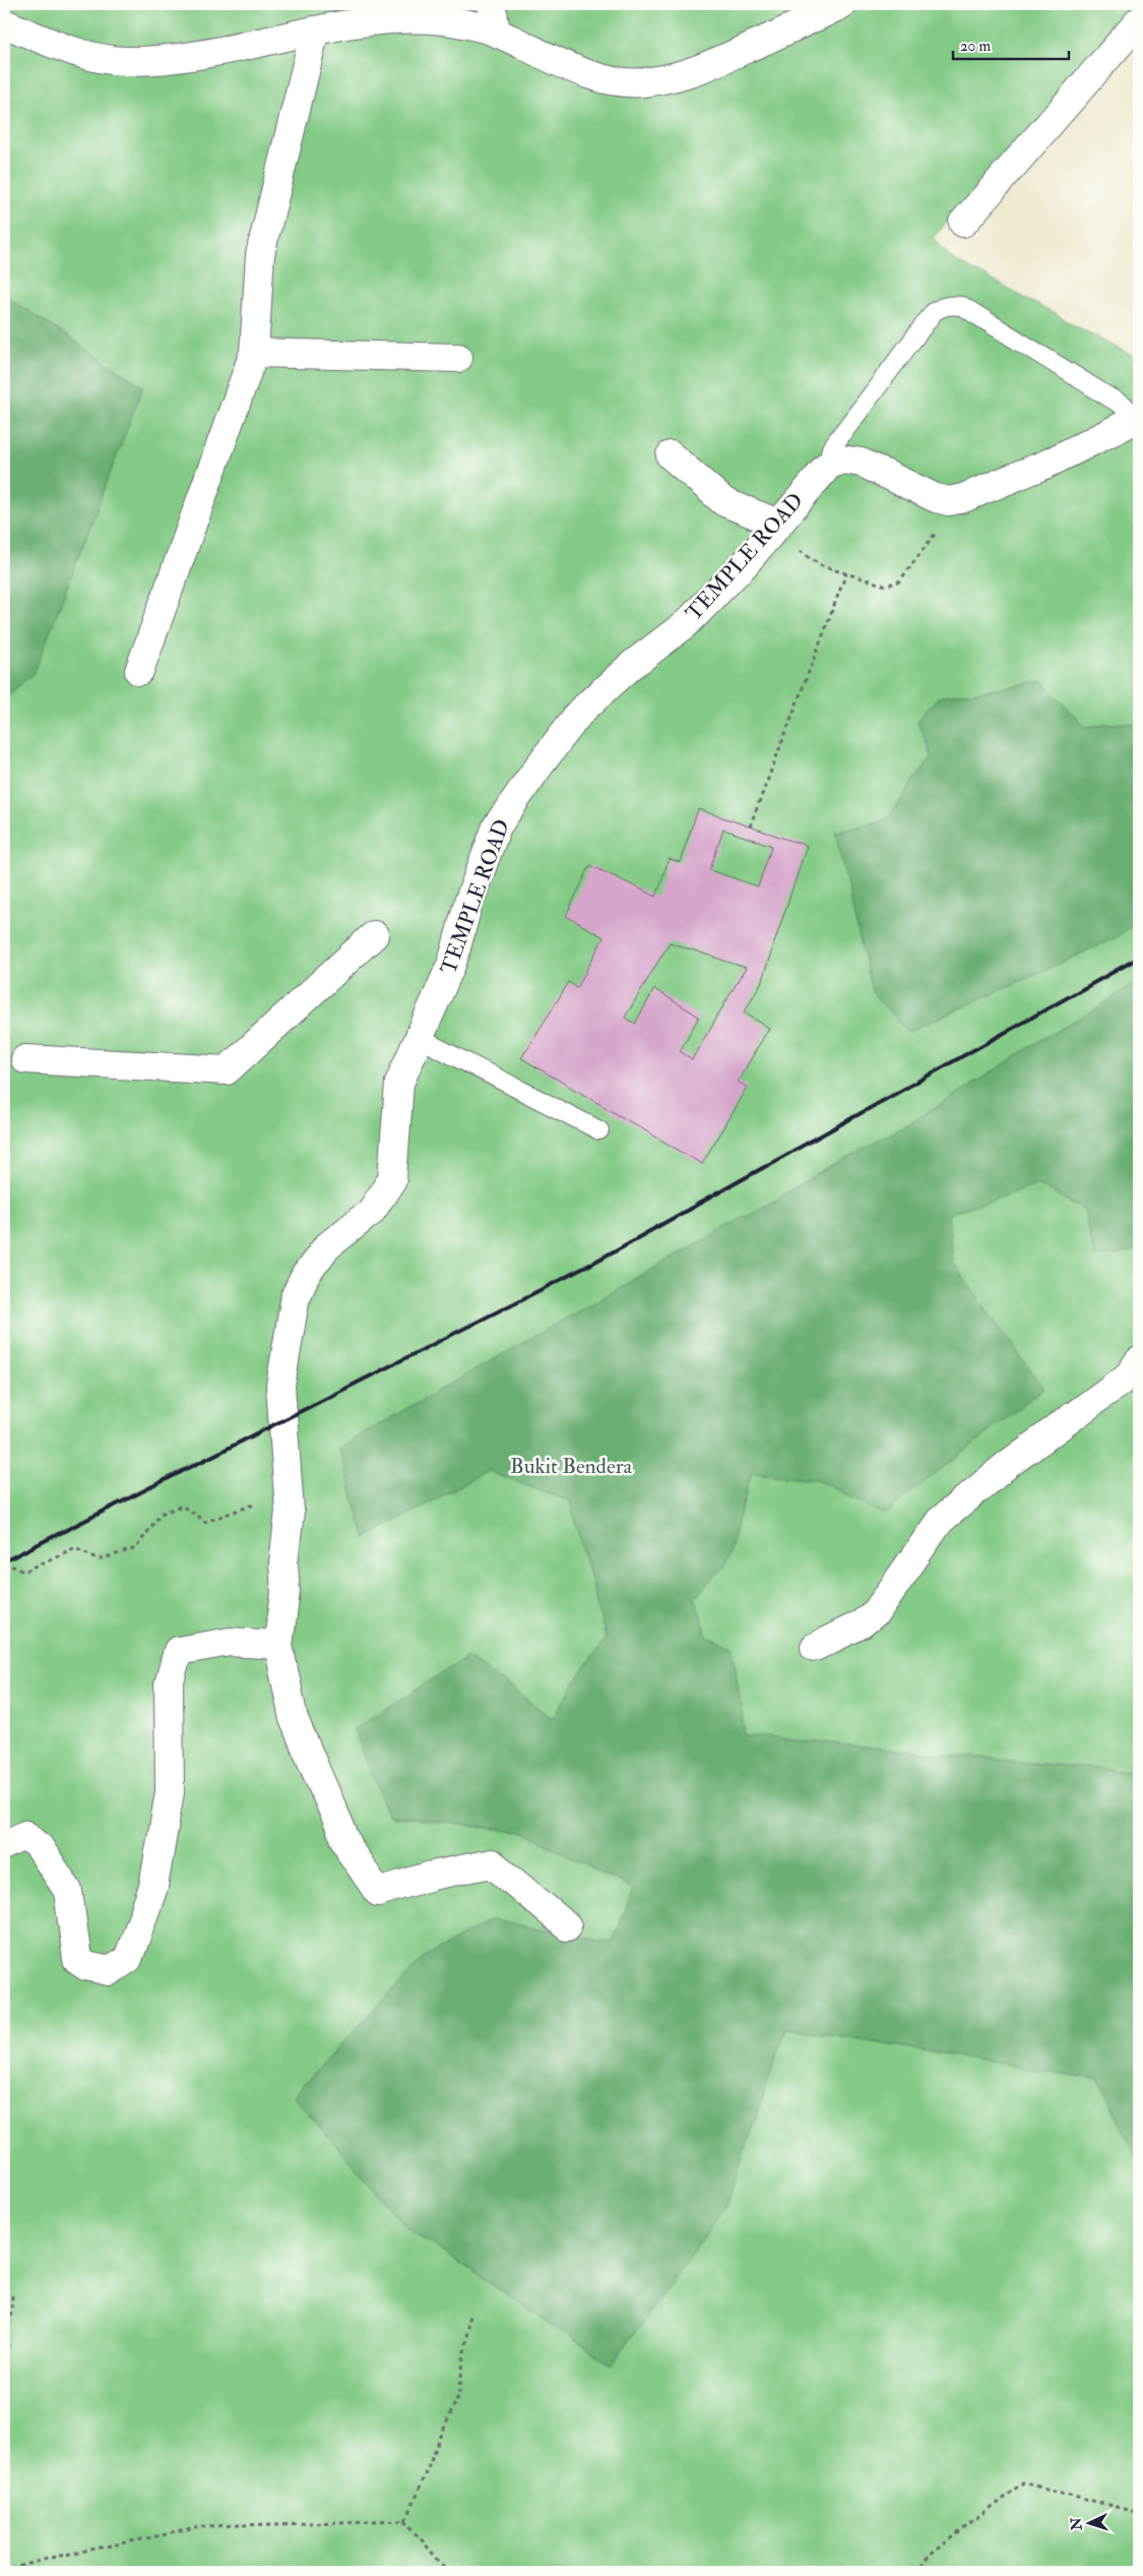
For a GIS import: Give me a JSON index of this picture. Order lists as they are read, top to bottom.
{
  "streets": {
    "street": ["TEMPLE ROAD"]
  },
  "parks": ["Bukit Bendera"],
  "scale_bar": "20 m",
  "north": "left"
}
